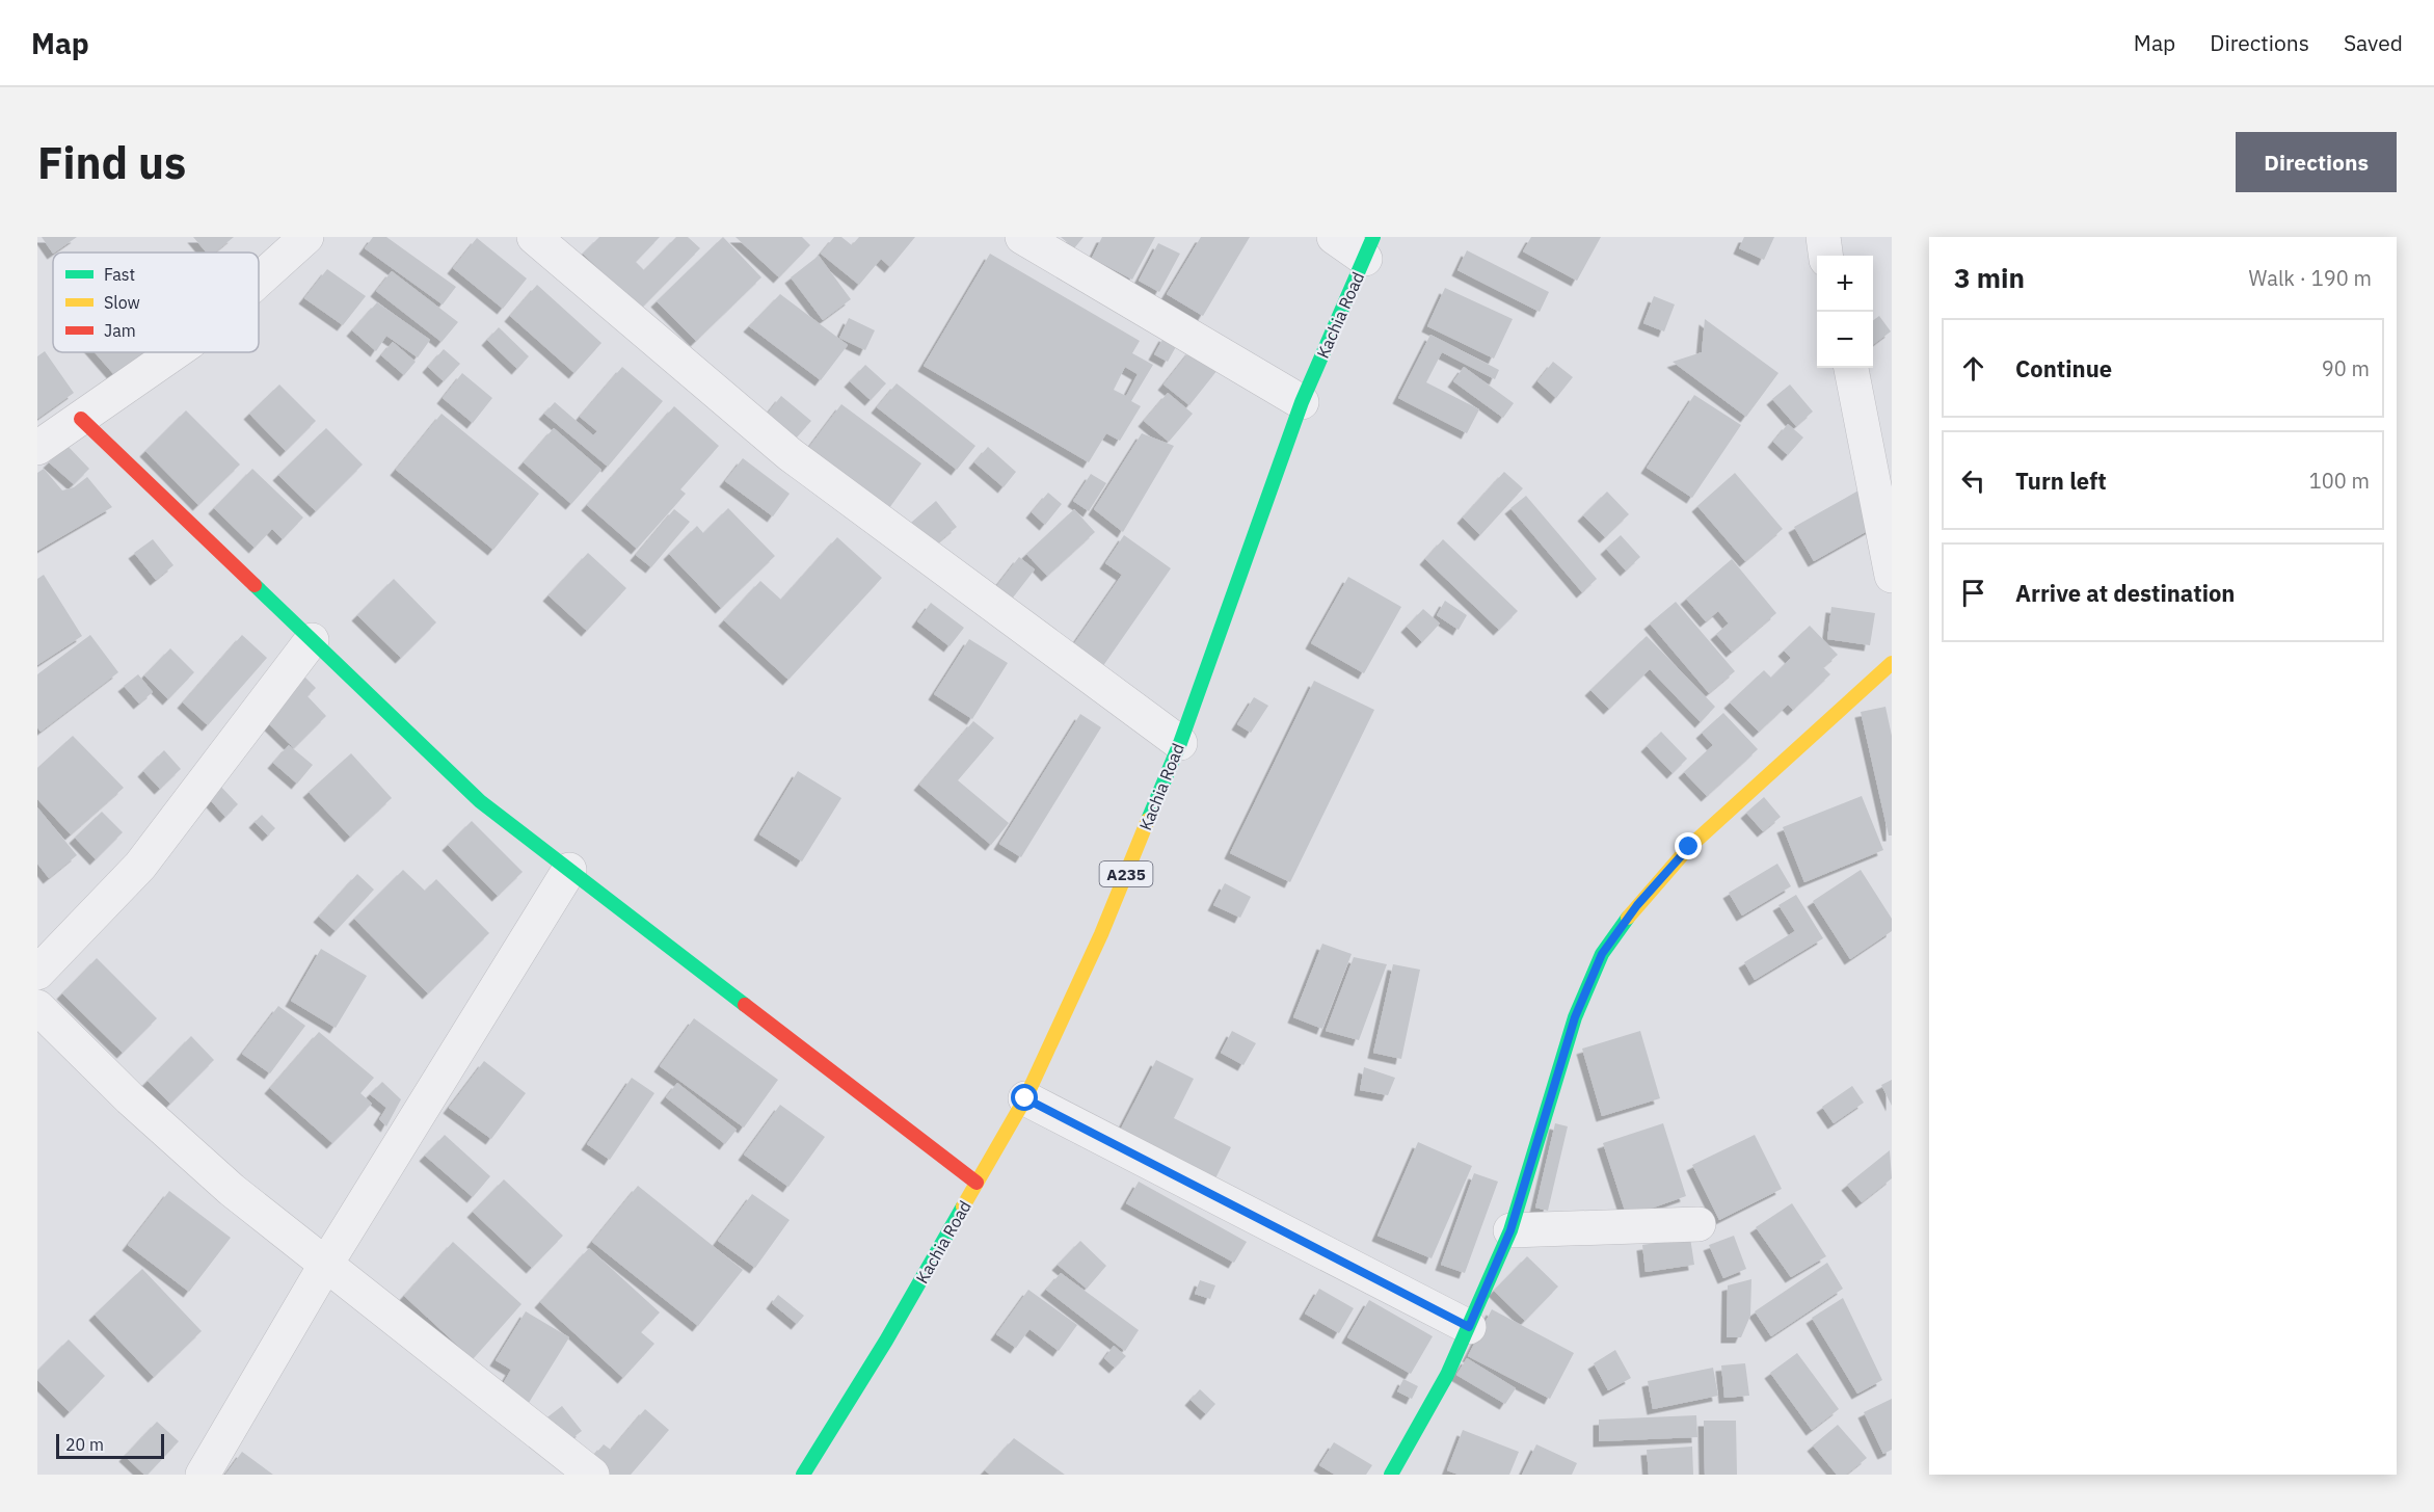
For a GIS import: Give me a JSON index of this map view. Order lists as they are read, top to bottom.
{
  "streets": {
    "main road": ["Kachia Road", "A235"]
  },
  "legend": ["Fast", "Slow", "Jam"],
  "scale_bar": "20 m",
  "page": {
    "header": "Map",
    "nav": ["Map", "Directions", "Saved"],
    "buttons": "Directions",
    "title": "Find us",
    "heading": ["3 min", "Walk · 190 m"],
    "map_buttons": ["+", "−"],
    "list": [
      ["Continue", "90 m"],
      ["Turn left", "100 m"],
      "Arrive at destination"
    ],
    "scale": "20 m"
  }
}
